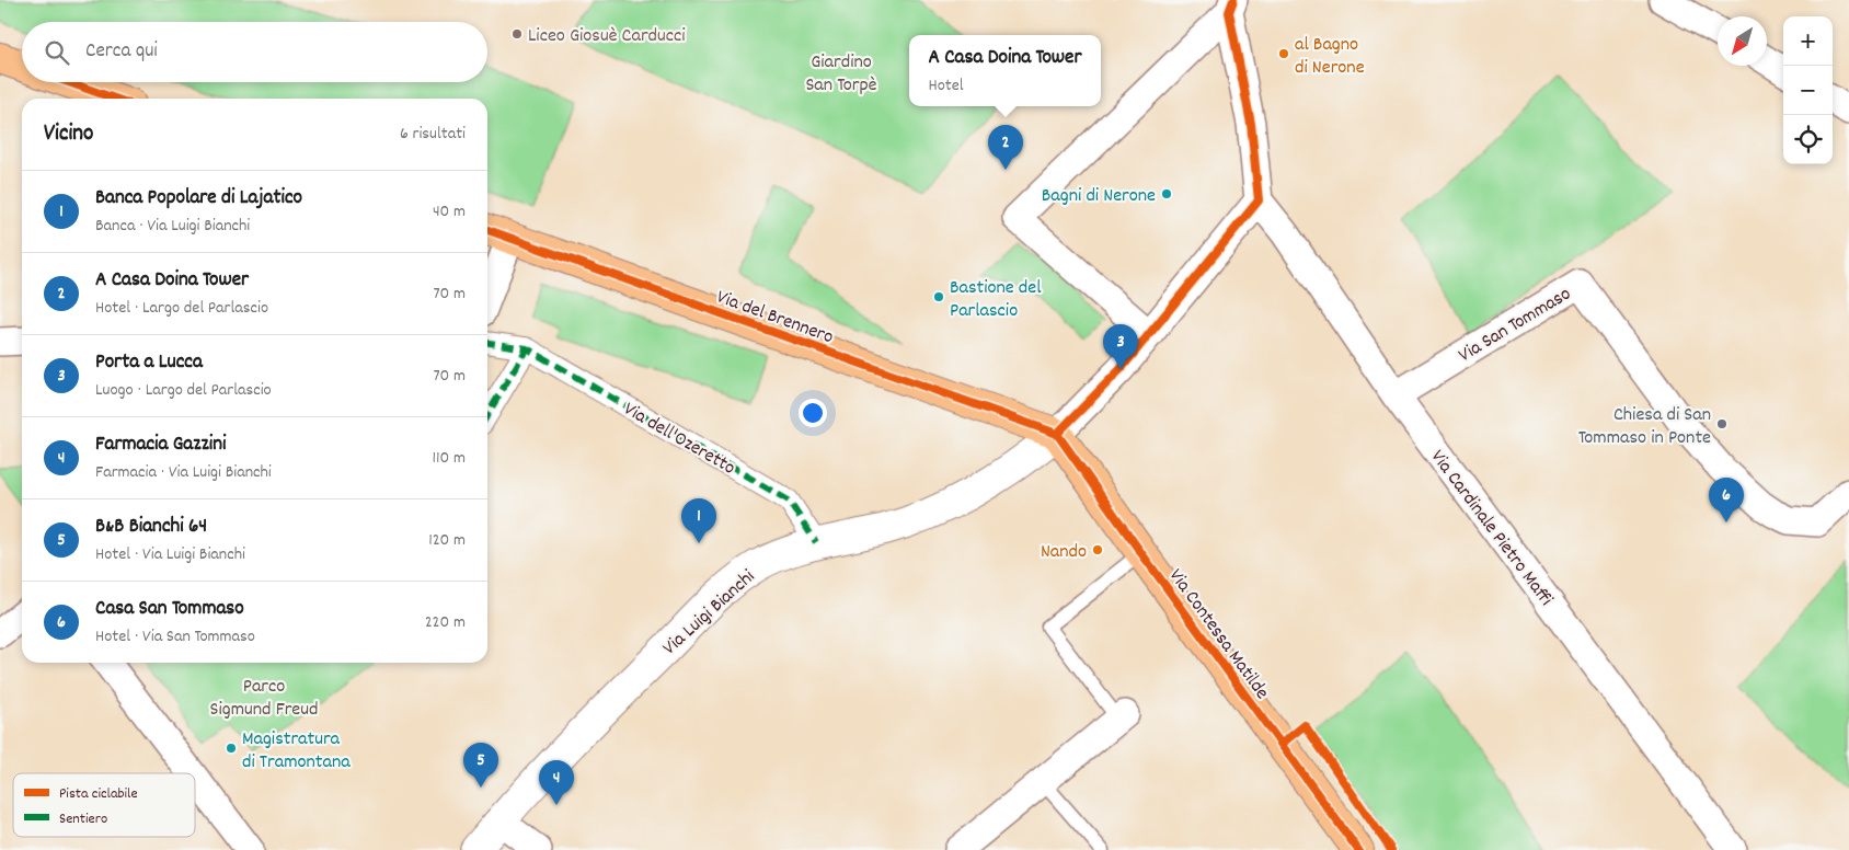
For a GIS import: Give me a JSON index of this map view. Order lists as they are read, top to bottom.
{
  "streets": {
    "main road": ["Via del Brennero", "Via Contessa Matilde"],
    "street": [
      "Via San Tommaso",
      "Via dell'Ozeretto",
      "Via Cardinale Pietro Maffi",
      "Via Luigi Bianchi"
    ]
  },
  "crossings": [
    ["Via del Brennero", "Via Luigi Bianchi"],
    ["Via del Brennero", "Via Contessa Matilde"],
    ["Via San Tommaso", "Via Cardinale Pietro Maffi"],
    ["Via dell'Ozeretto", "Via Luigi Bianchi"],
    ["Via Luigi Bianchi", "Via Contessa Matilde"]
  ],
  "parks": ["Giardino San Torpè", "Parco Sigmund Freud"],
  "places": [
    "Liceo Giosuè Carducci",
    "al Bagno di Nerone",
    "Bagni di Nerone",
    "Bastione del Parlascio",
    "Chiesa di San Tommaso in Ponte",
    "Nando",
    "Magistratura di Tramontana"
  ],
  "legend": ["Pista ciclabile", "Sentiero"],
  "north": "bottom left",
  "page": {
    "map_buttons": ["+", "−"],
    "search": "Cerca qui",
    "popup": ["A Casa Doina Tower", "Hotel"],
    "heading": ["Vicino", "6 risultati"],
    "pins": [
      "2",
      "3",
      "6",
      "1",
      "5",
      "4"
    ],
    "list": [
      {
        "mark": "1",
        "name": "Banca Popolare di Lajatico",
        "note": "Banca · Via Luigi Bianchi",
        "value": "40 m"
      },
      {
        "mark": "2",
        "name": "A Casa Doina Tower",
        "note": "Hotel · Largo del Parlascio",
        "value": "70 m"
      },
      {
        "mark": "3",
        "name": "Porta a Lucca",
        "note": "Luogo · Largo del Parlascio",
        "value": "70 m"
      },
      {
        "mark": "4",
        "name": "Farmacia Gazzini",
        "note": "Farmacia · Via Luigi Bianchi",
        "value": "110 m"
      },
      {
        "mark": "5",
        "name": "B&B Bianchi 64",
        "note": "Hotel · Via Luigi Bianchi",
        "value": "120 m"
      },
      {
        "mark": "6",
        "name": "Casa San Tommaso",
        "note": "Hotel · Via San Tommaso",
        "value": "220 m"
      }
    ]
  }
}
